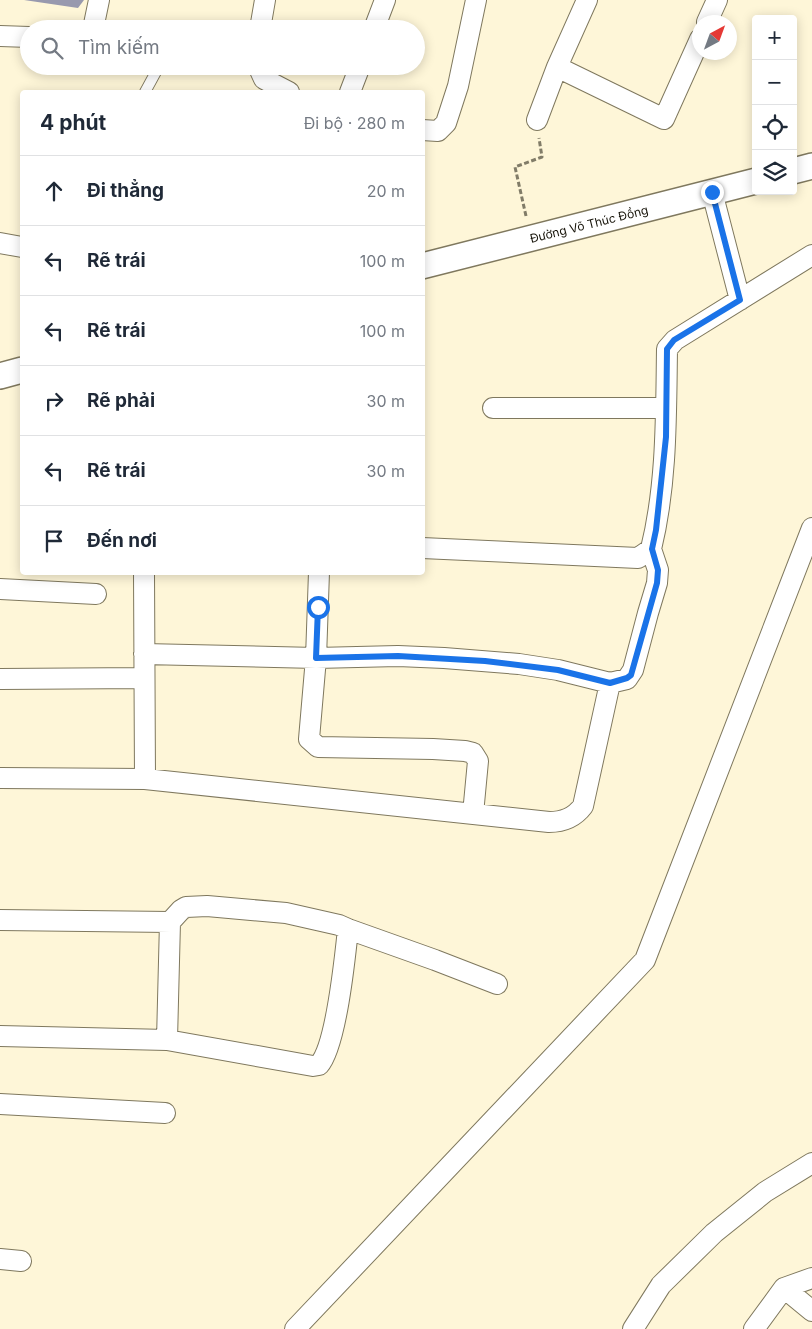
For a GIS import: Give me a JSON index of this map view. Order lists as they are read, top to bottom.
{
  "streets": {
    "street": ["Đường Võ Thúc Đồng"]
  },
  "north": "top right",
  "page": {
    "map_buttons": ["+", "−"],
    "search": "Tìm kiếm",
    "heading": ["4 phút", "Đi bộ · 280 m"],
    "list": [
      ["Đi thẳng", "20 m"],
      ["Rẽ trái", "100 m"],
      ["Rẽ trái", "100 m"],
      ["Rẽ phải", "30 m"],
      ["Rẽ trái", "30 m"],
      "Đến nơi"
    ]
  }
}
